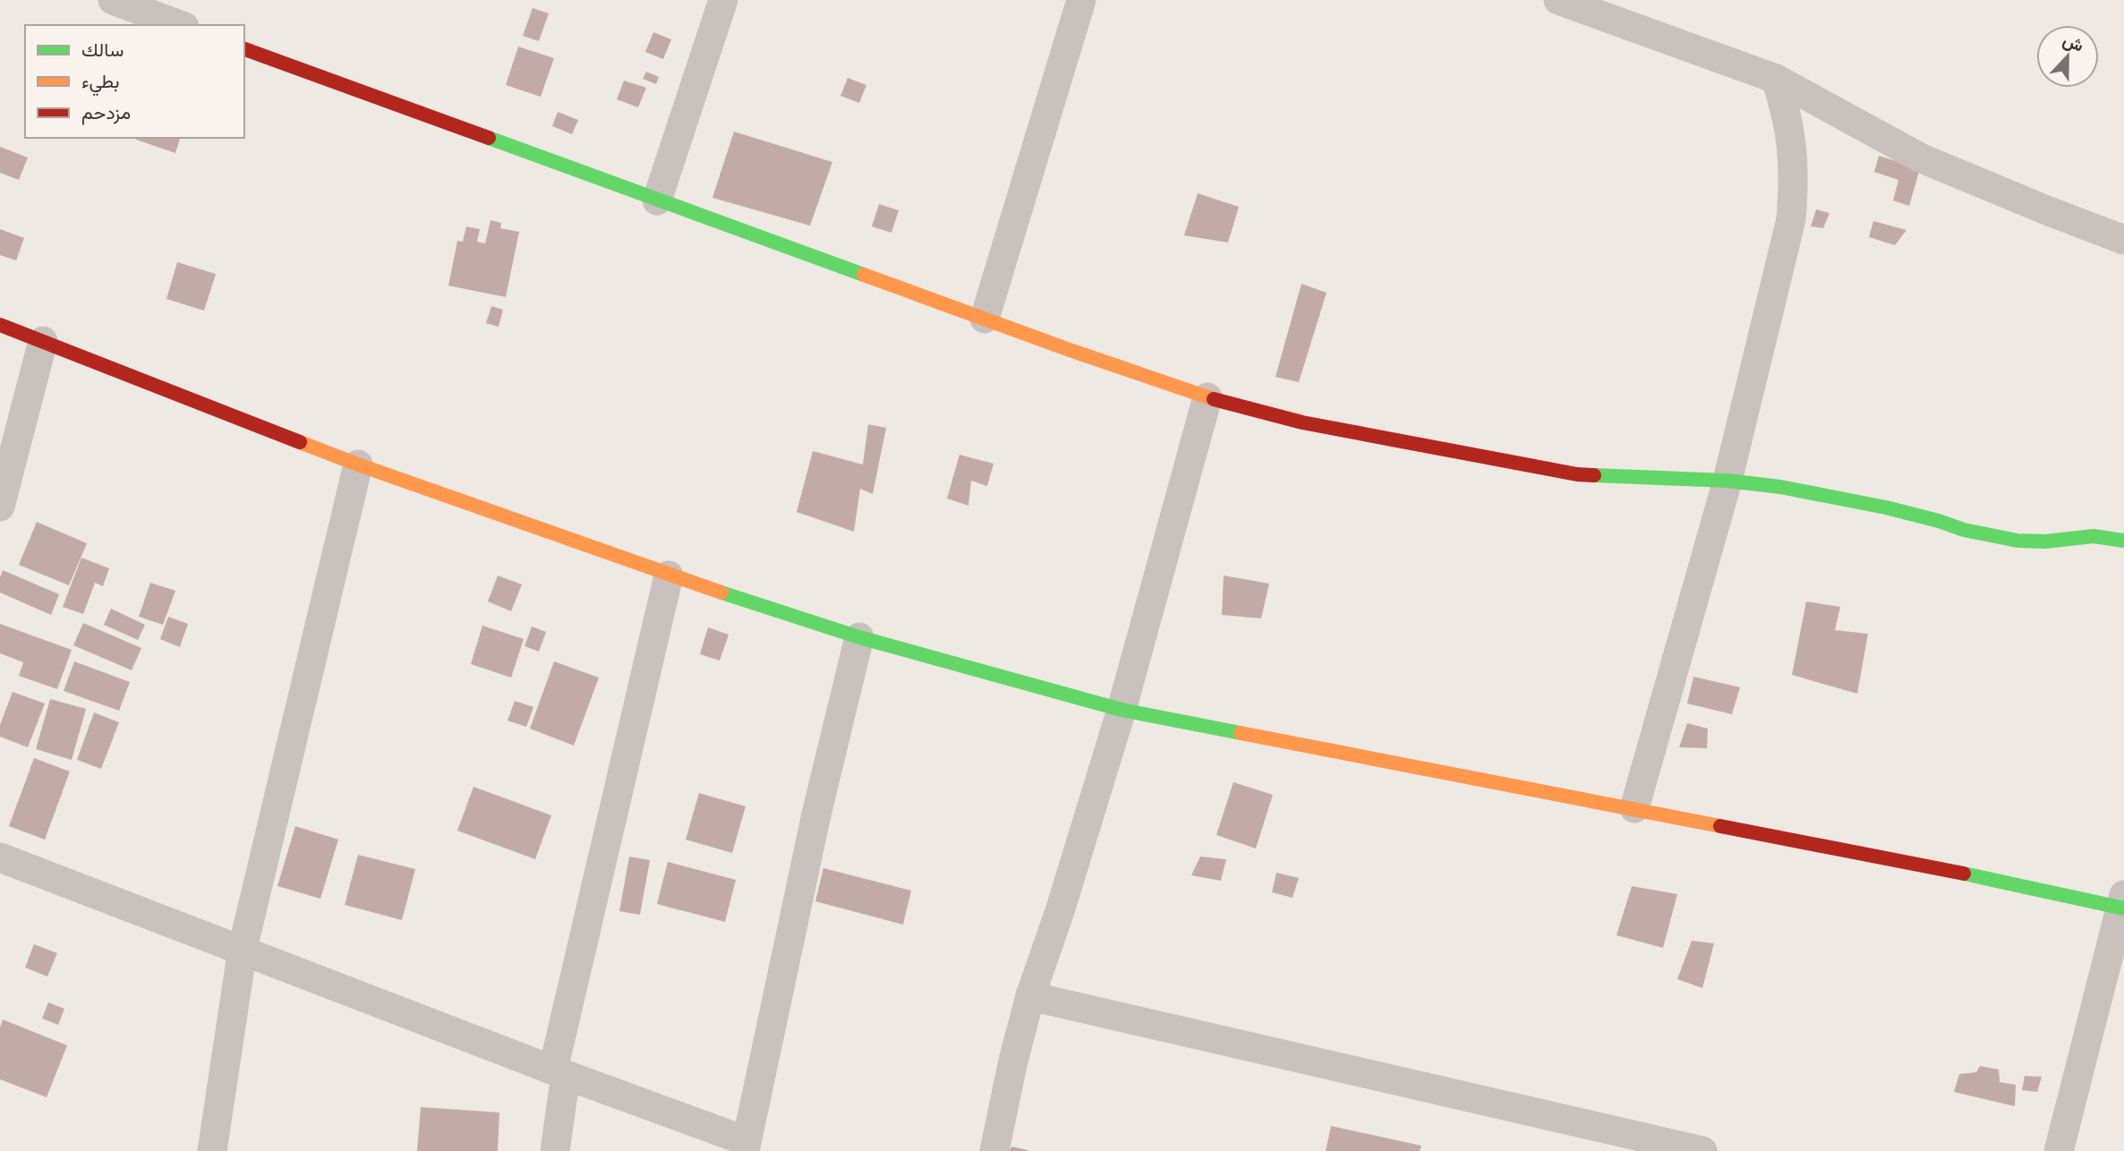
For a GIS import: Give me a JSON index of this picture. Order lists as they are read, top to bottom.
{
  "legend": ["سالك", "بطيء", "مزدحم"],
  "north": "top"
}
